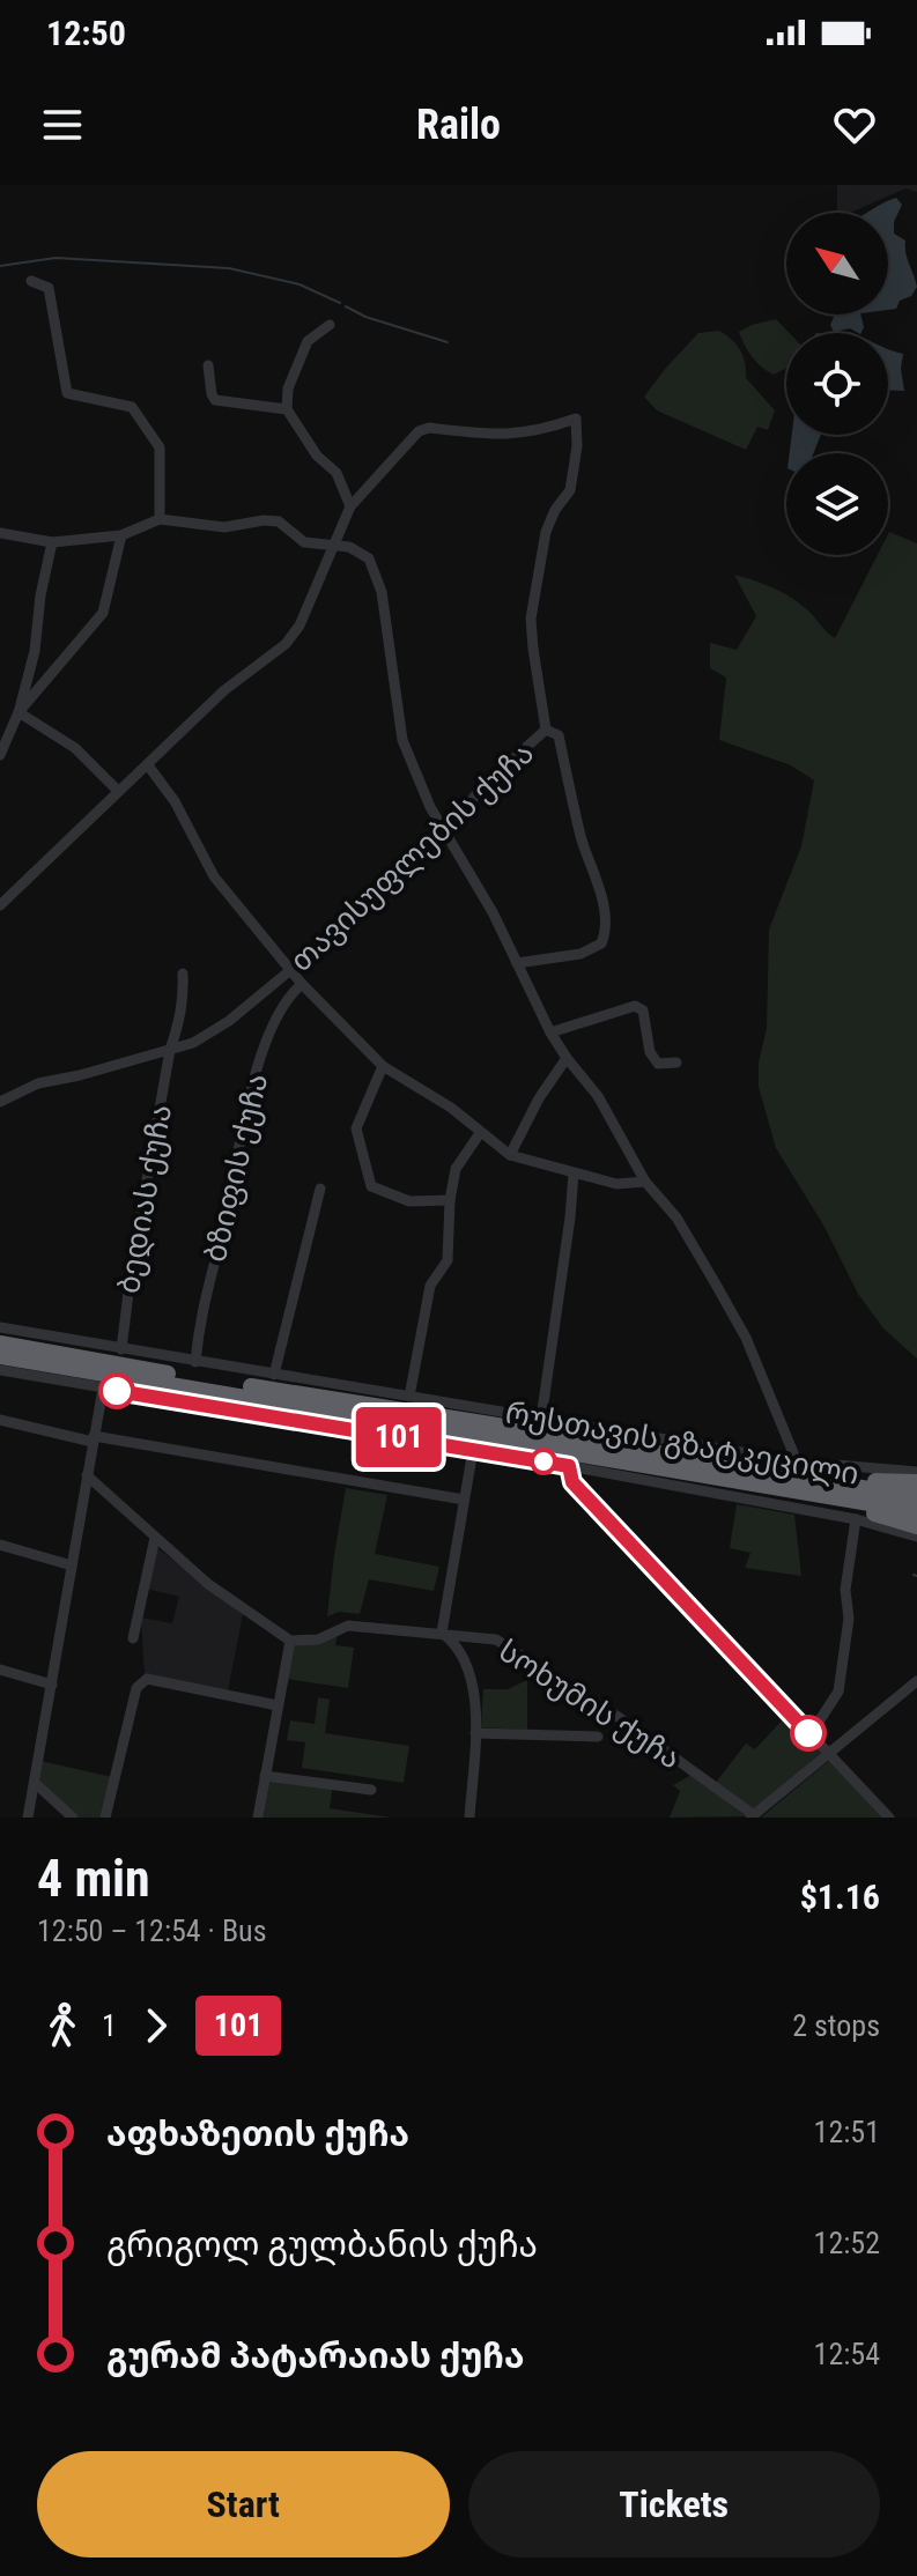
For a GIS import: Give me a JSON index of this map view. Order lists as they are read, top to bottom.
{
  "streets": {
    "highway": ["რუსთავის გზატკეცილი"],
    "street": [
      "თავისუფლების ქუჩა",
      "ბზიფის ქუჩა",
      "ბედიას ქუჩა",
      "სოხუმის ქუჩა"
    ]
  },
  "crossings": [
    ["თავისუფლების ქუჩა", "ბედიას ქუჩა"]
  ],
  "lines": ["bus line 101"],
  "north": "top left",
  "page": {
    "status": "12:50",
    "header": "Railo",
    "on_map": "101",
    "heading": ["4 min", "12:50 – 12:54 · Bus", "$1.16"],
    "legs": ["1", "101", "2 stops"],
    "list": [
      {
        "name": "აფხაზეთის ქუჩა",
        "value": "12:51"
      },
      {
        "name": "გრიგოლ გულბანის ქუჩა",
        "value": "12:52"
      },
      {
        "name": "გურამ პატარაიას ქუჩა",
        "value": "12:54"
      }
    ],
    "buttons": ["Start", "Tickets"]
  }
}
